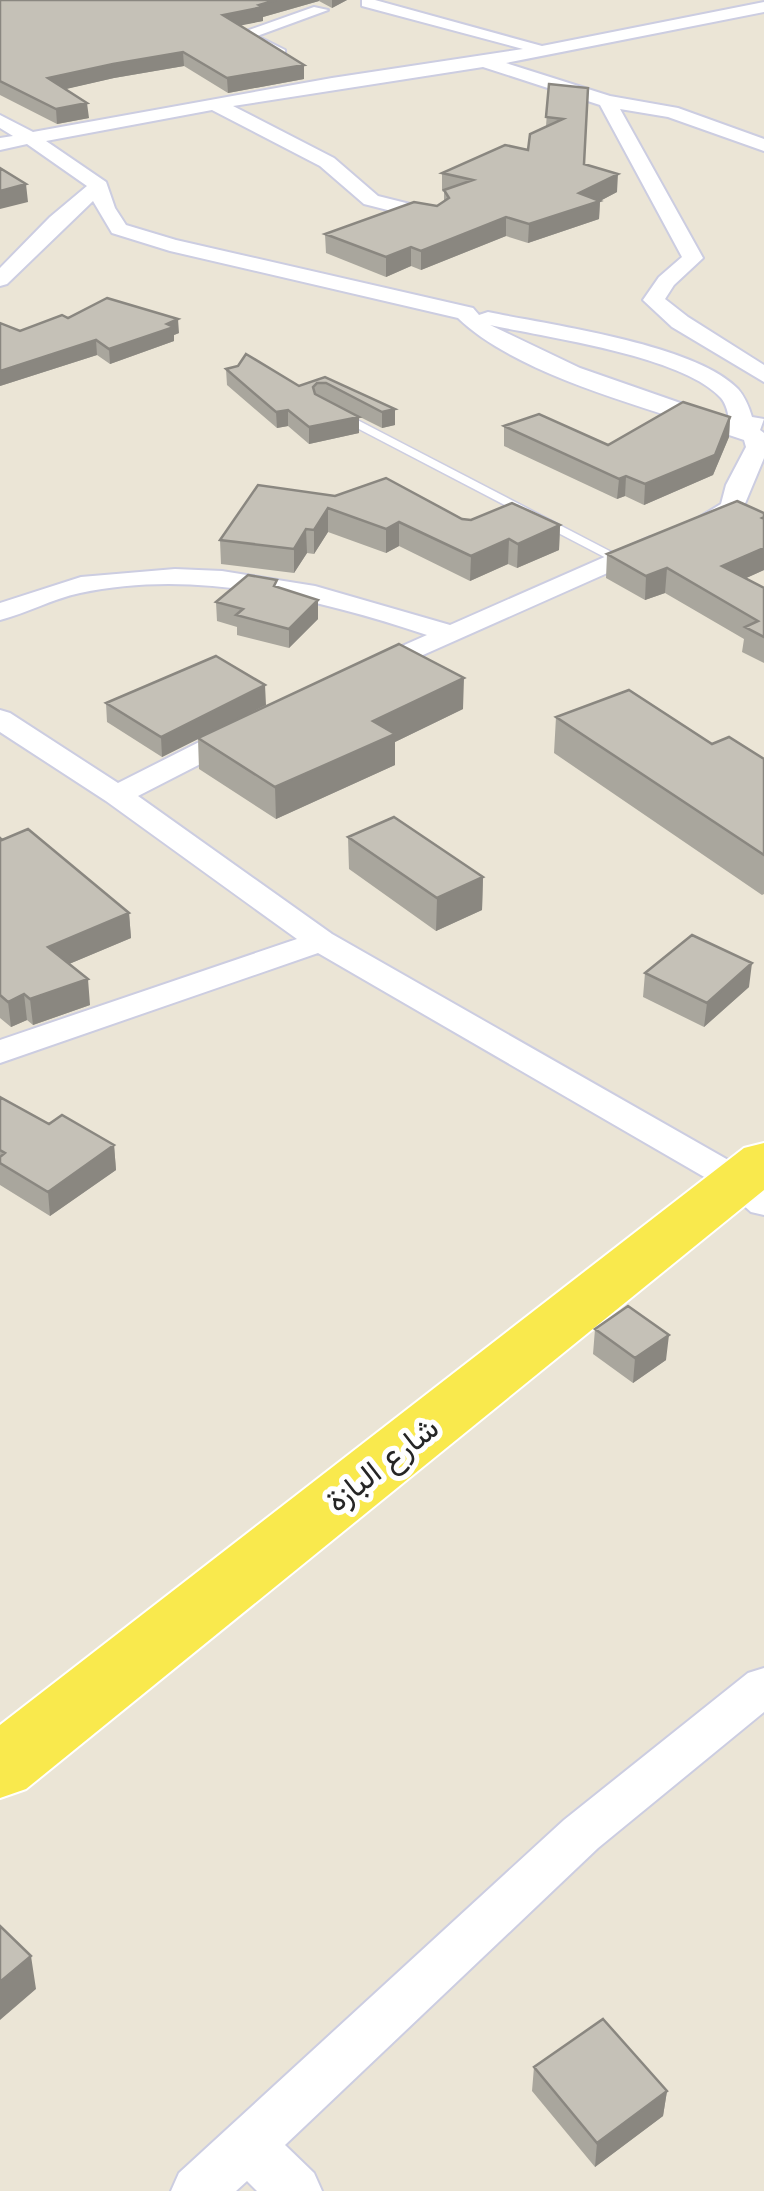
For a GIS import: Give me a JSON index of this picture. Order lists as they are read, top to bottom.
{
  "streets": {
    "main road": ["شارع البازة"]
  }
}
